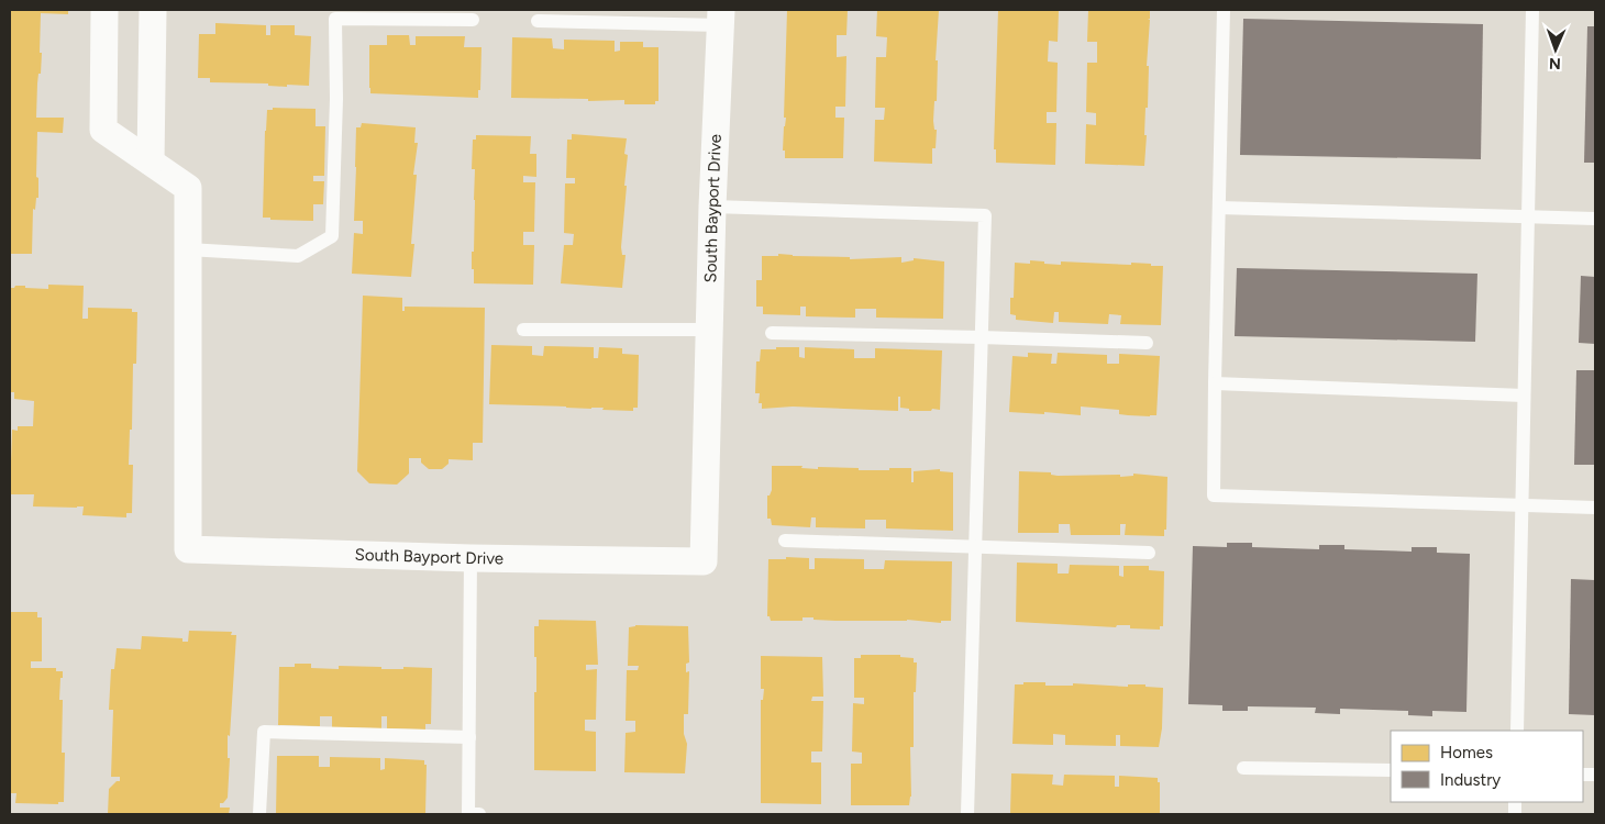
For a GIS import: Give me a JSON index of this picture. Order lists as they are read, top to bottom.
{
  "streets": {
    "street": ["South Bayport Drive"]
  },
  "legend": ["Homes", "Industry"],
  "north": "bottom"
}
